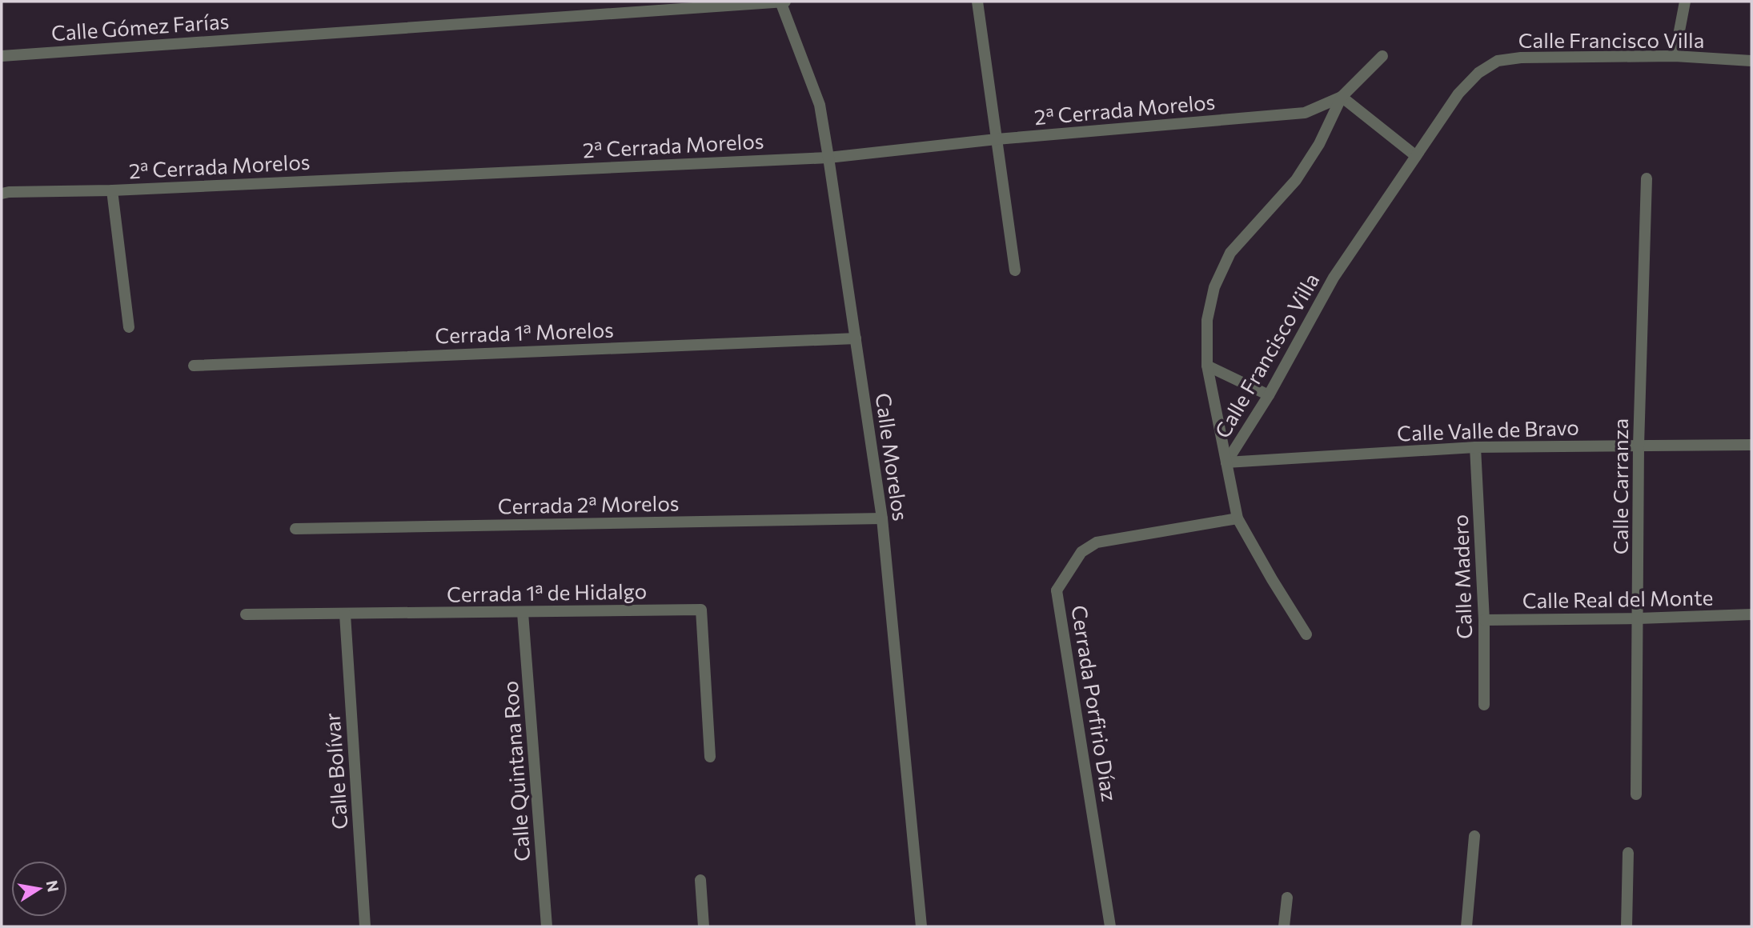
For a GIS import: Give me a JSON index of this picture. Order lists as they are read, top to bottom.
{
  "streets": {
    "street": [
      "Calle Gómez Farías",
      "Calle Francisco Villa",
      "2ª Cerrada Morelos",
      "Cerrada 1ª Morelos",
      "Calle Valle de Bravo",
      "Calle Morelos",
      "Calle Carranza",
      "Cerrada 2ª Morelos",
      "Calle Madero",
      "Cerrada 1ª de Hidalgo",
      "Calle Real del Monte",
      "Cerrada Porfirio Díaz",
      "Calle Bolívar",
      "Calle Quintana Roo"
    ]
  },
  "crossings": [
    ["Calle Gómez Farías", "Calle Morelos"],
    ["Calle Francisco Villa", "Calle Valle de Bravo"],
    ["2ª Cerrada Morelos", "Calle Morelos"],
    ["Cerrada 1ª Morelos", "Calle Morelos"],
    ["Calle Valle de Bravo", "Calle Carranza"],
    ["Calle Valle de Bravo", "Calle Madero"],
    ["Calle Morelos", "Cerrada 2ª Morelos"],
    ["Calle Carranza", "Calle Real del Monte"],
    ["Calle Madero", "Calle Real del Monte"],
    ["Cerrada 1ª de Hidalgo", "Calle Bolívar"],
    ["Cerrada 1ª de Hidalgo", "Calle Quintana Roo"]
  ],
  "north": "right"
}
